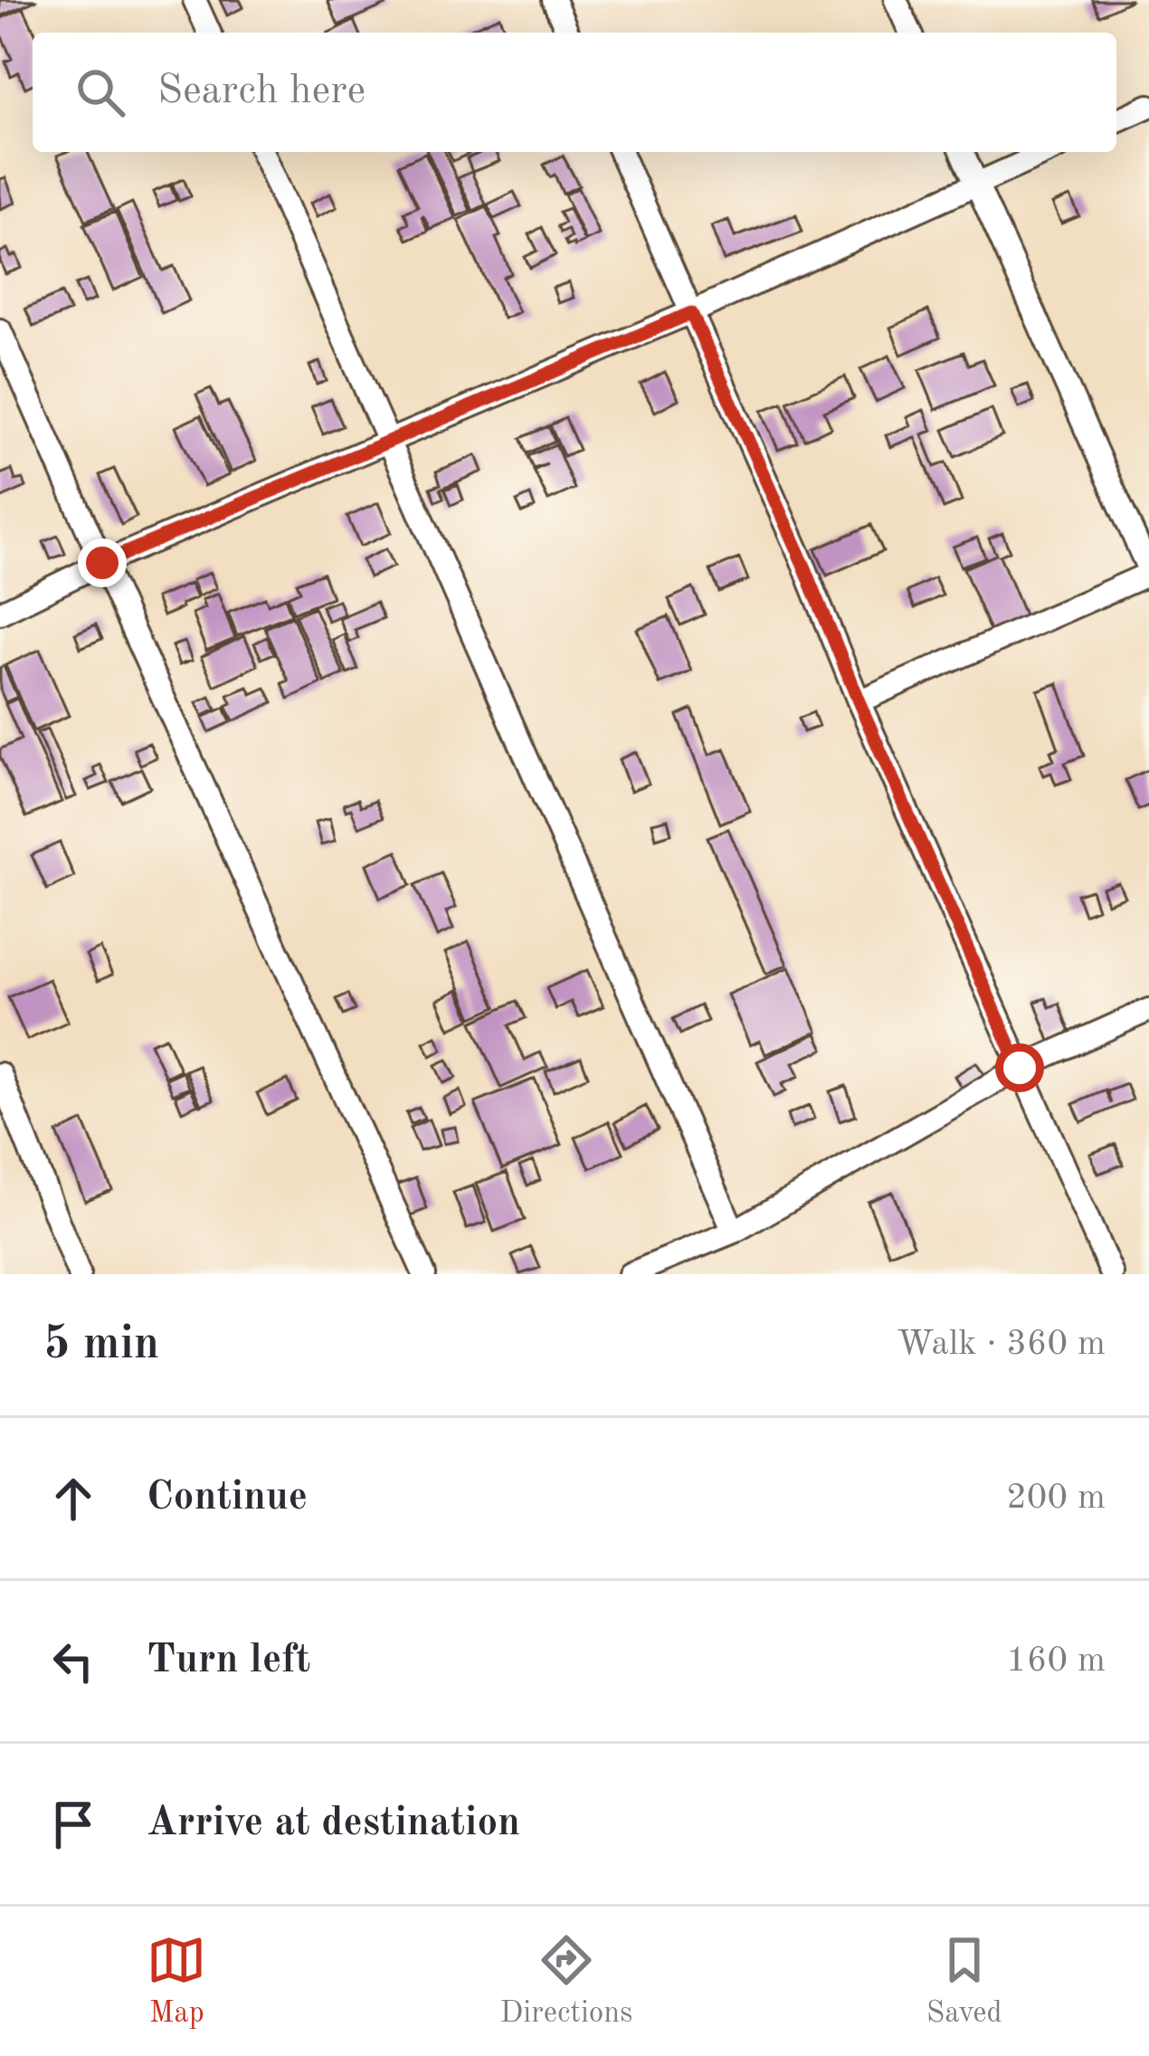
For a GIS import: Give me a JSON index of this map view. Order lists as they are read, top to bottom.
{
  "page": {
    "search": "Search here",
    "heading": ["5 min", "Walk · 360 m"],
    "list": [
      ["Continue", "200 m"],
      ["Turn left", "160 m"],
      "Arrive at destination"
    ],
    "nav": ["Map", "Directions", "Saved"]
  }
}
